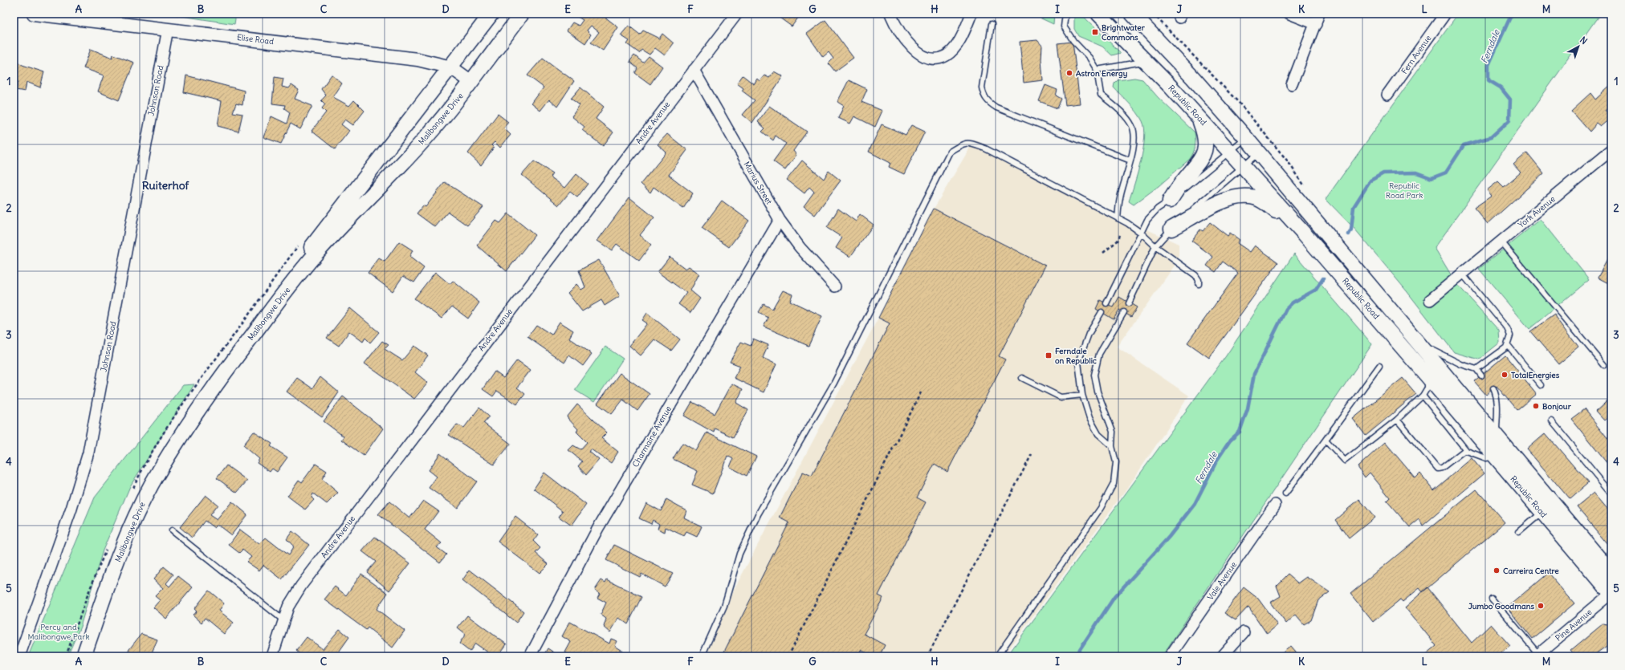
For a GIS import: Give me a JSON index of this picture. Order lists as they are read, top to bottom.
{
  "streets": {
    "main road": ["Republic Road", "Malibongwe Drive"],
    "street": [
      "Elise Road",
      "Fern Avenue",
      "Johnson Road",
      "Andre Avenue",
      "Marius Street",
      "York Avenue",
      "Charmaine Avenue",
      "Vale Avenue",
      "Pine Avenue"
    ]
  },
  "crossings": [
    ["Elise Road", "Johnson Road"],
    ["Elise Road", "Malibongwe Drive"],
    ["Republic Road", "Pine Avenue"],
    ["Andre Avenue", "Marius Street"],
    ["Marius Street", "Charmaine Avenue"]
  ],
  "districts": ["Ruiterhof"],
  "water": ["Ferndale"],
  "parks": ["Republic Road Park", "Percy and Malibongwe Park"],
  "places": {
    "transit": ["Brightwater Commons", "Ferndale on Republic"],
    "other": [
      "Astron Energy",
      "TotalEnergies",
      "Bonjour",
      "Carreira Centre",
      "Jumbo Goodmans"
    ]
  },
  "north": "top right",
  "grid": {
    "columns": [
      "A",
      "B",
      "C",
      "D",
      "E",
      "F",
      "G",
      "H",
      "I",
      "J",
      "K",
      "L",
      "M"
    ],
    "rows": [
      "1",
      "2",
      "3",
      "4",
      "5"
    ]
  }
}
